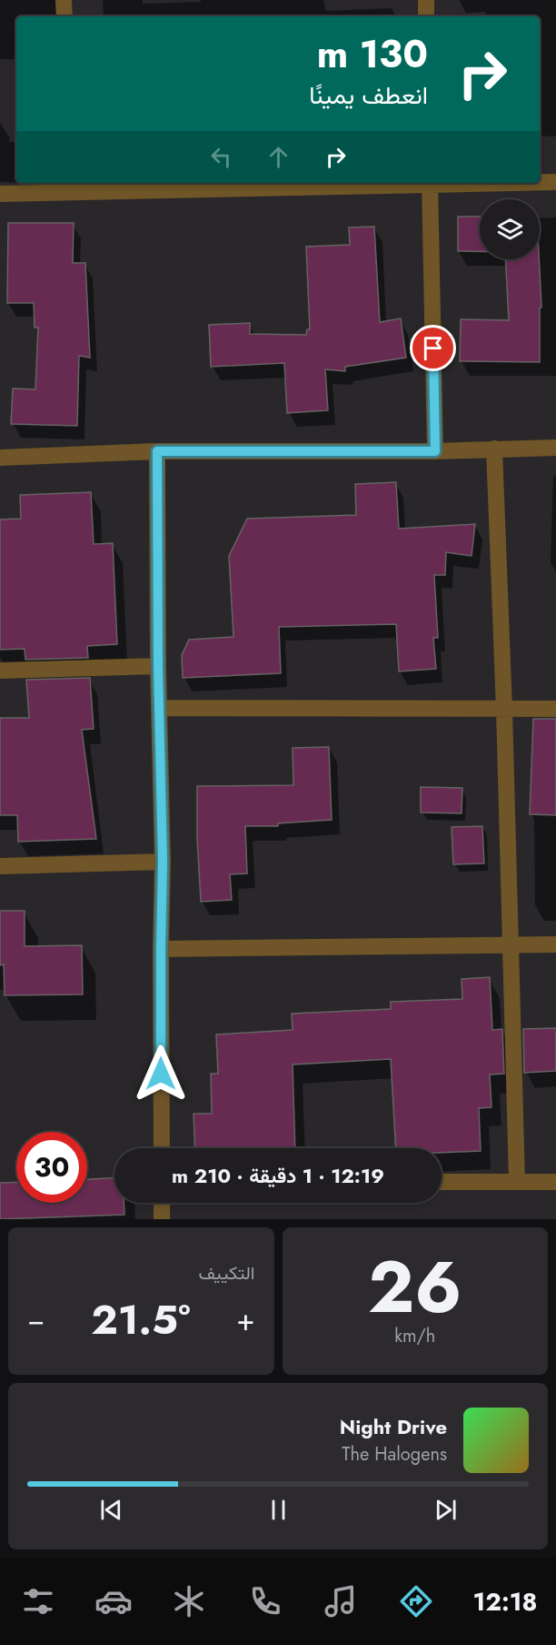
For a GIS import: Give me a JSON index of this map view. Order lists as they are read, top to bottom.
{
  "page": {
    "turn": ["130 m", "انعطف يمينًا"],
    "limit": "30",
    "trip": "12:19 · 1 دقيقة · 210 m",
    "tile": [
      ["26", "km/h"],
      "التكييف"
    ],
    "heat": ["−", "21.5°", "+"],
    "song": ["Night Drive", "The Halogens"],
    "tabs": "12:18"
  }
}
